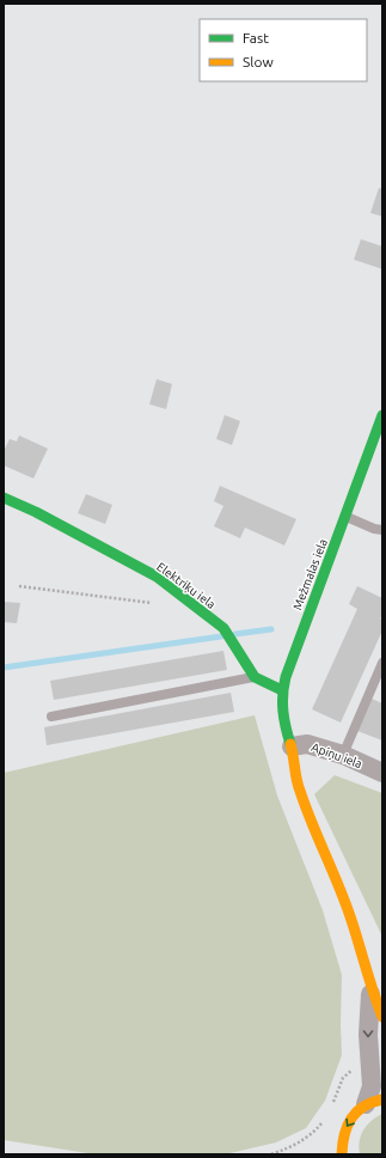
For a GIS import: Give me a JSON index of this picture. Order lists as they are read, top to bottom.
{
  "streets": {
    "street": ["Mežmalas iela", "Elektriķu iela", "Apiņu iela"]
  },
  "crossings": [
    ["Mežmalas iela", "Apiņu iela"]
  ],
  "legend": ["Fast", "Slow"]
}
